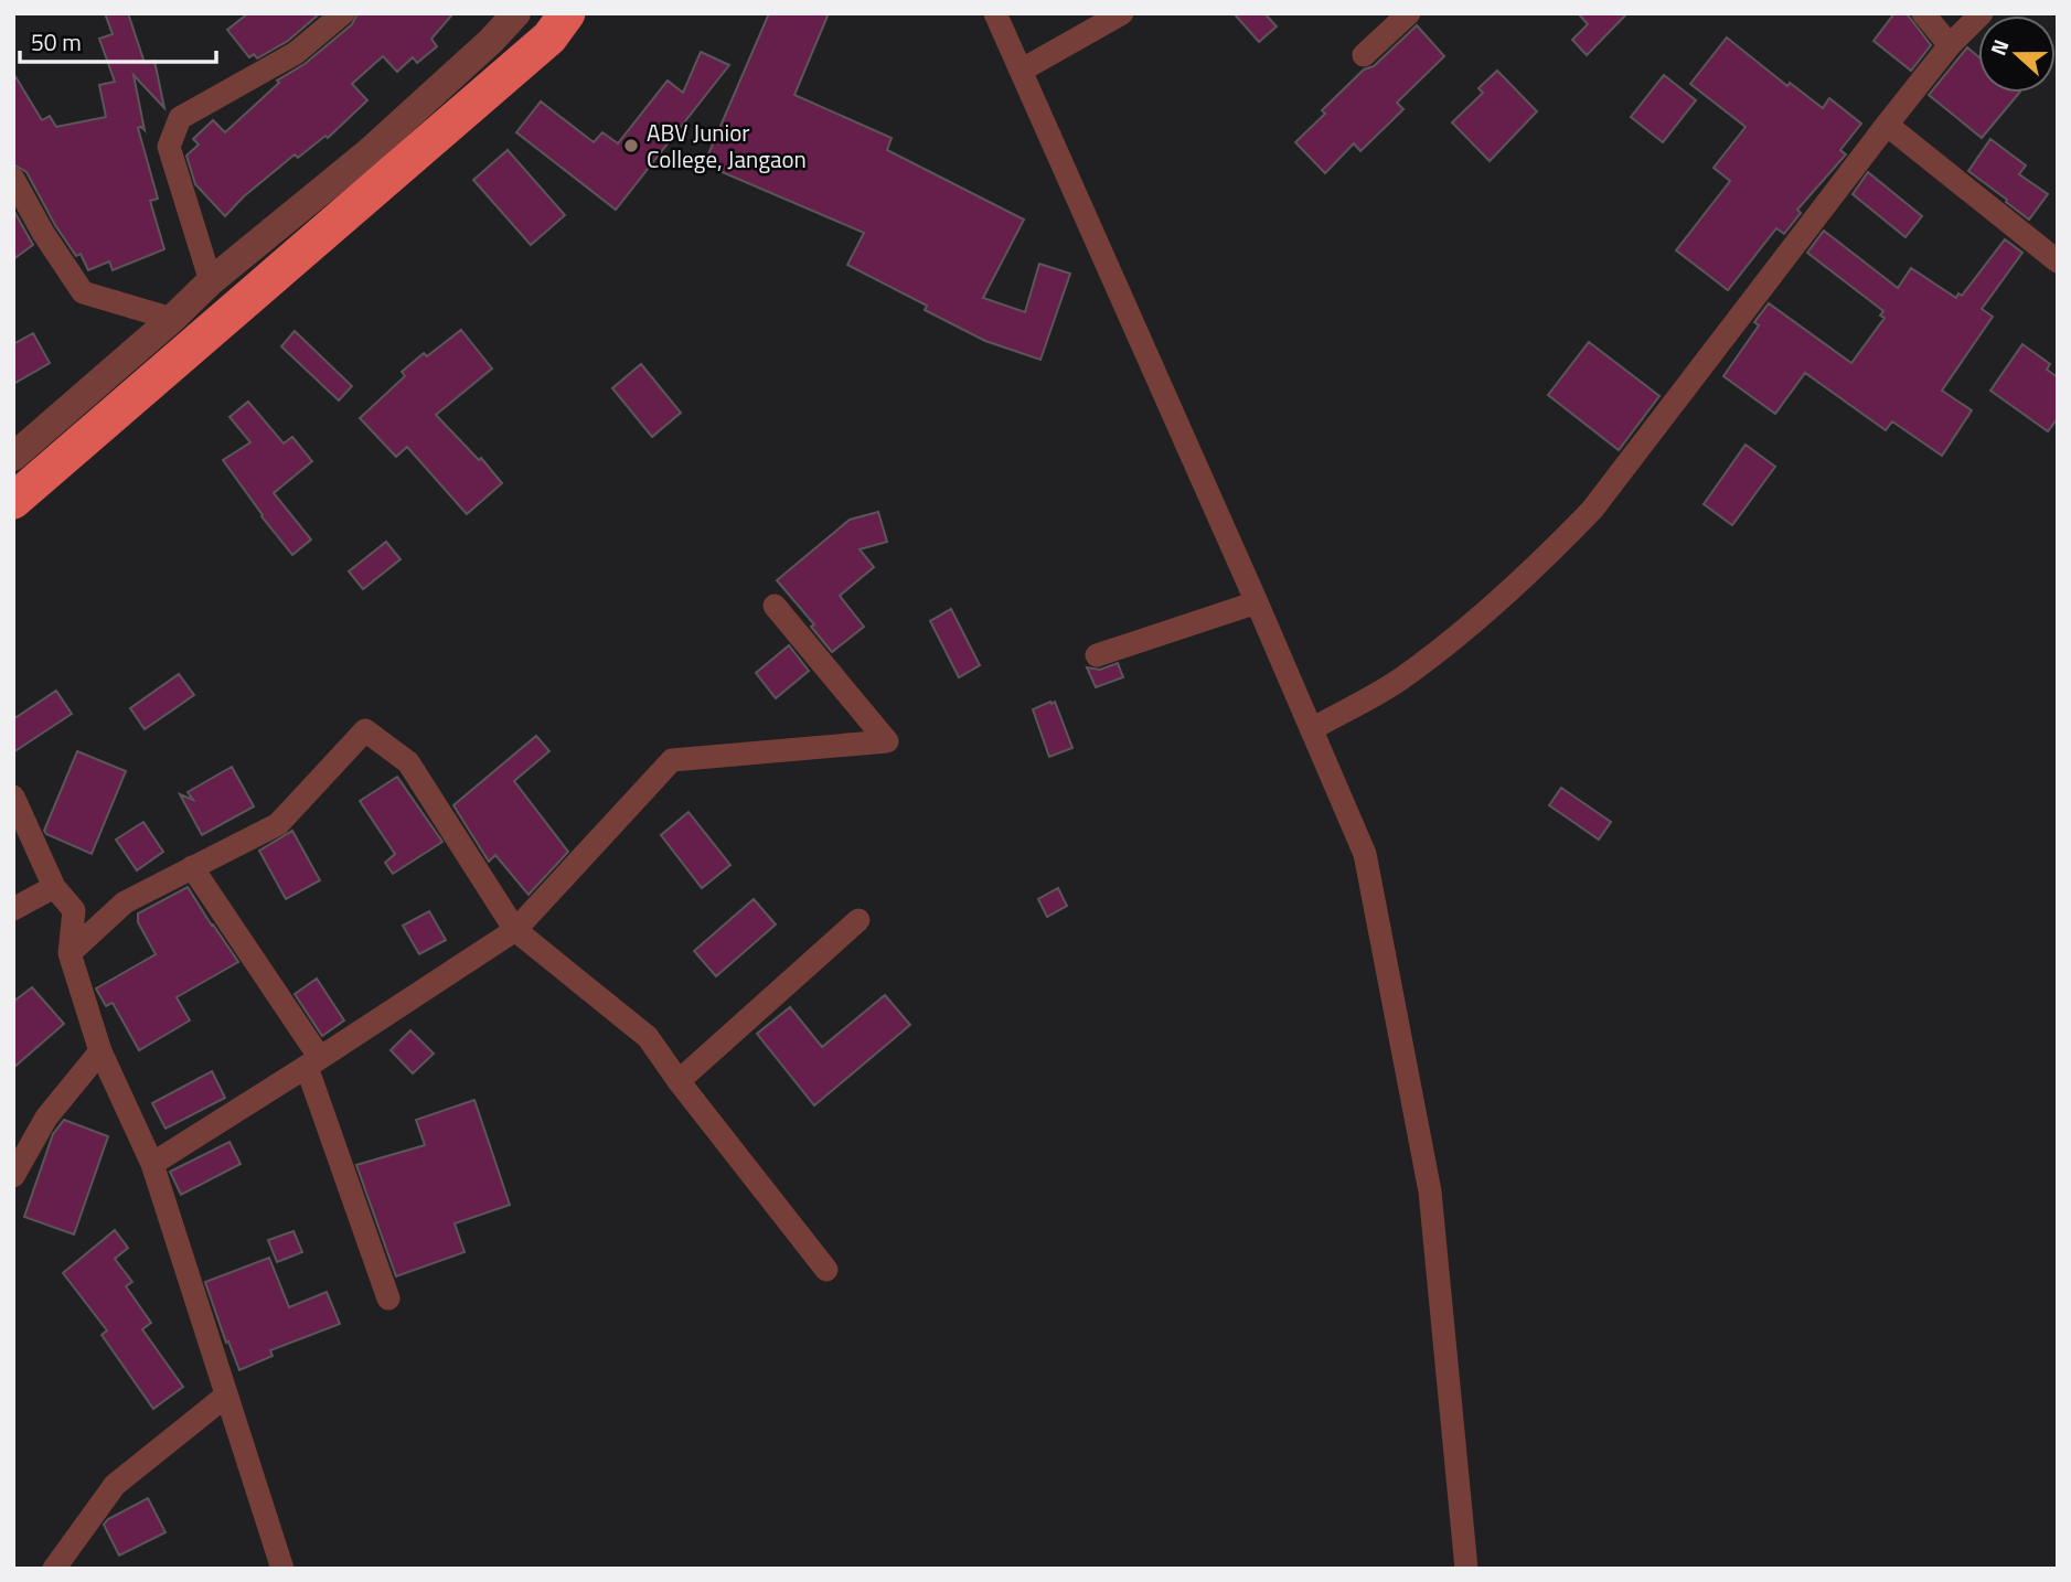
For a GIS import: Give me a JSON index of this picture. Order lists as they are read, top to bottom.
{
  "places": ["ABV Junior College, Jangaon"],
  "scale_bar": "50 m",
  "north": "left"
}
